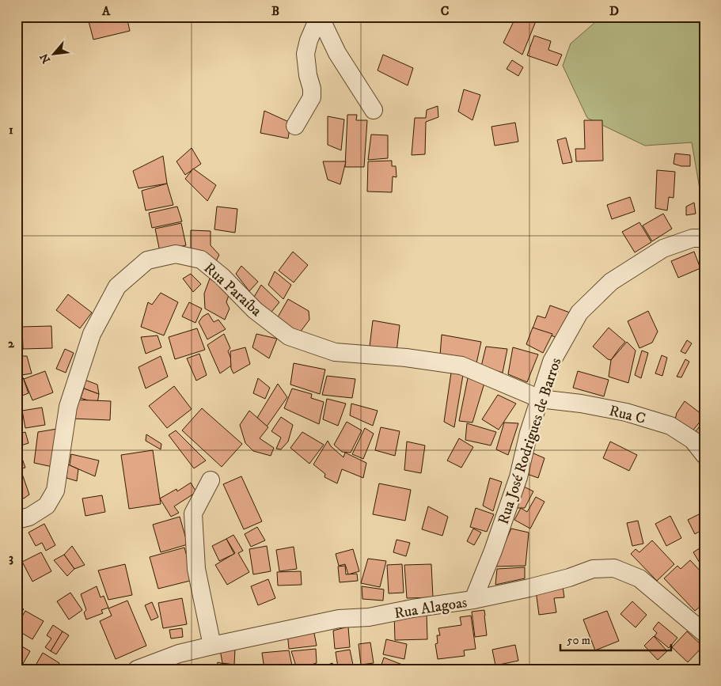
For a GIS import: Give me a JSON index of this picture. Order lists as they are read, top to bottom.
{
  "streets": {
    "street": [
      "Rua Paraíba",
      "Rua C",
      "Rua José Rodrigues de Barros",
      "Rua Alagoas"
    ]
  },
  "crossings": [
    ["Rua Paraíba", "Rua C"],
    ["Rua Paraíba", "Rua José Rodrigues de Barros"],
    ["Rua C", "Rua José Rodrigues de Barros"],
    ["Rua José Rodrigues de Barros", "Rua Alagoas"]
  ],
  "scale_bar": "50 m",
  "north": "bottom left",
  "grid": {
    "columns": [
      "A",
      "B",
      "C",
      "D"
    ],
    "rows": ["1", "2", "3"]
  }
}
